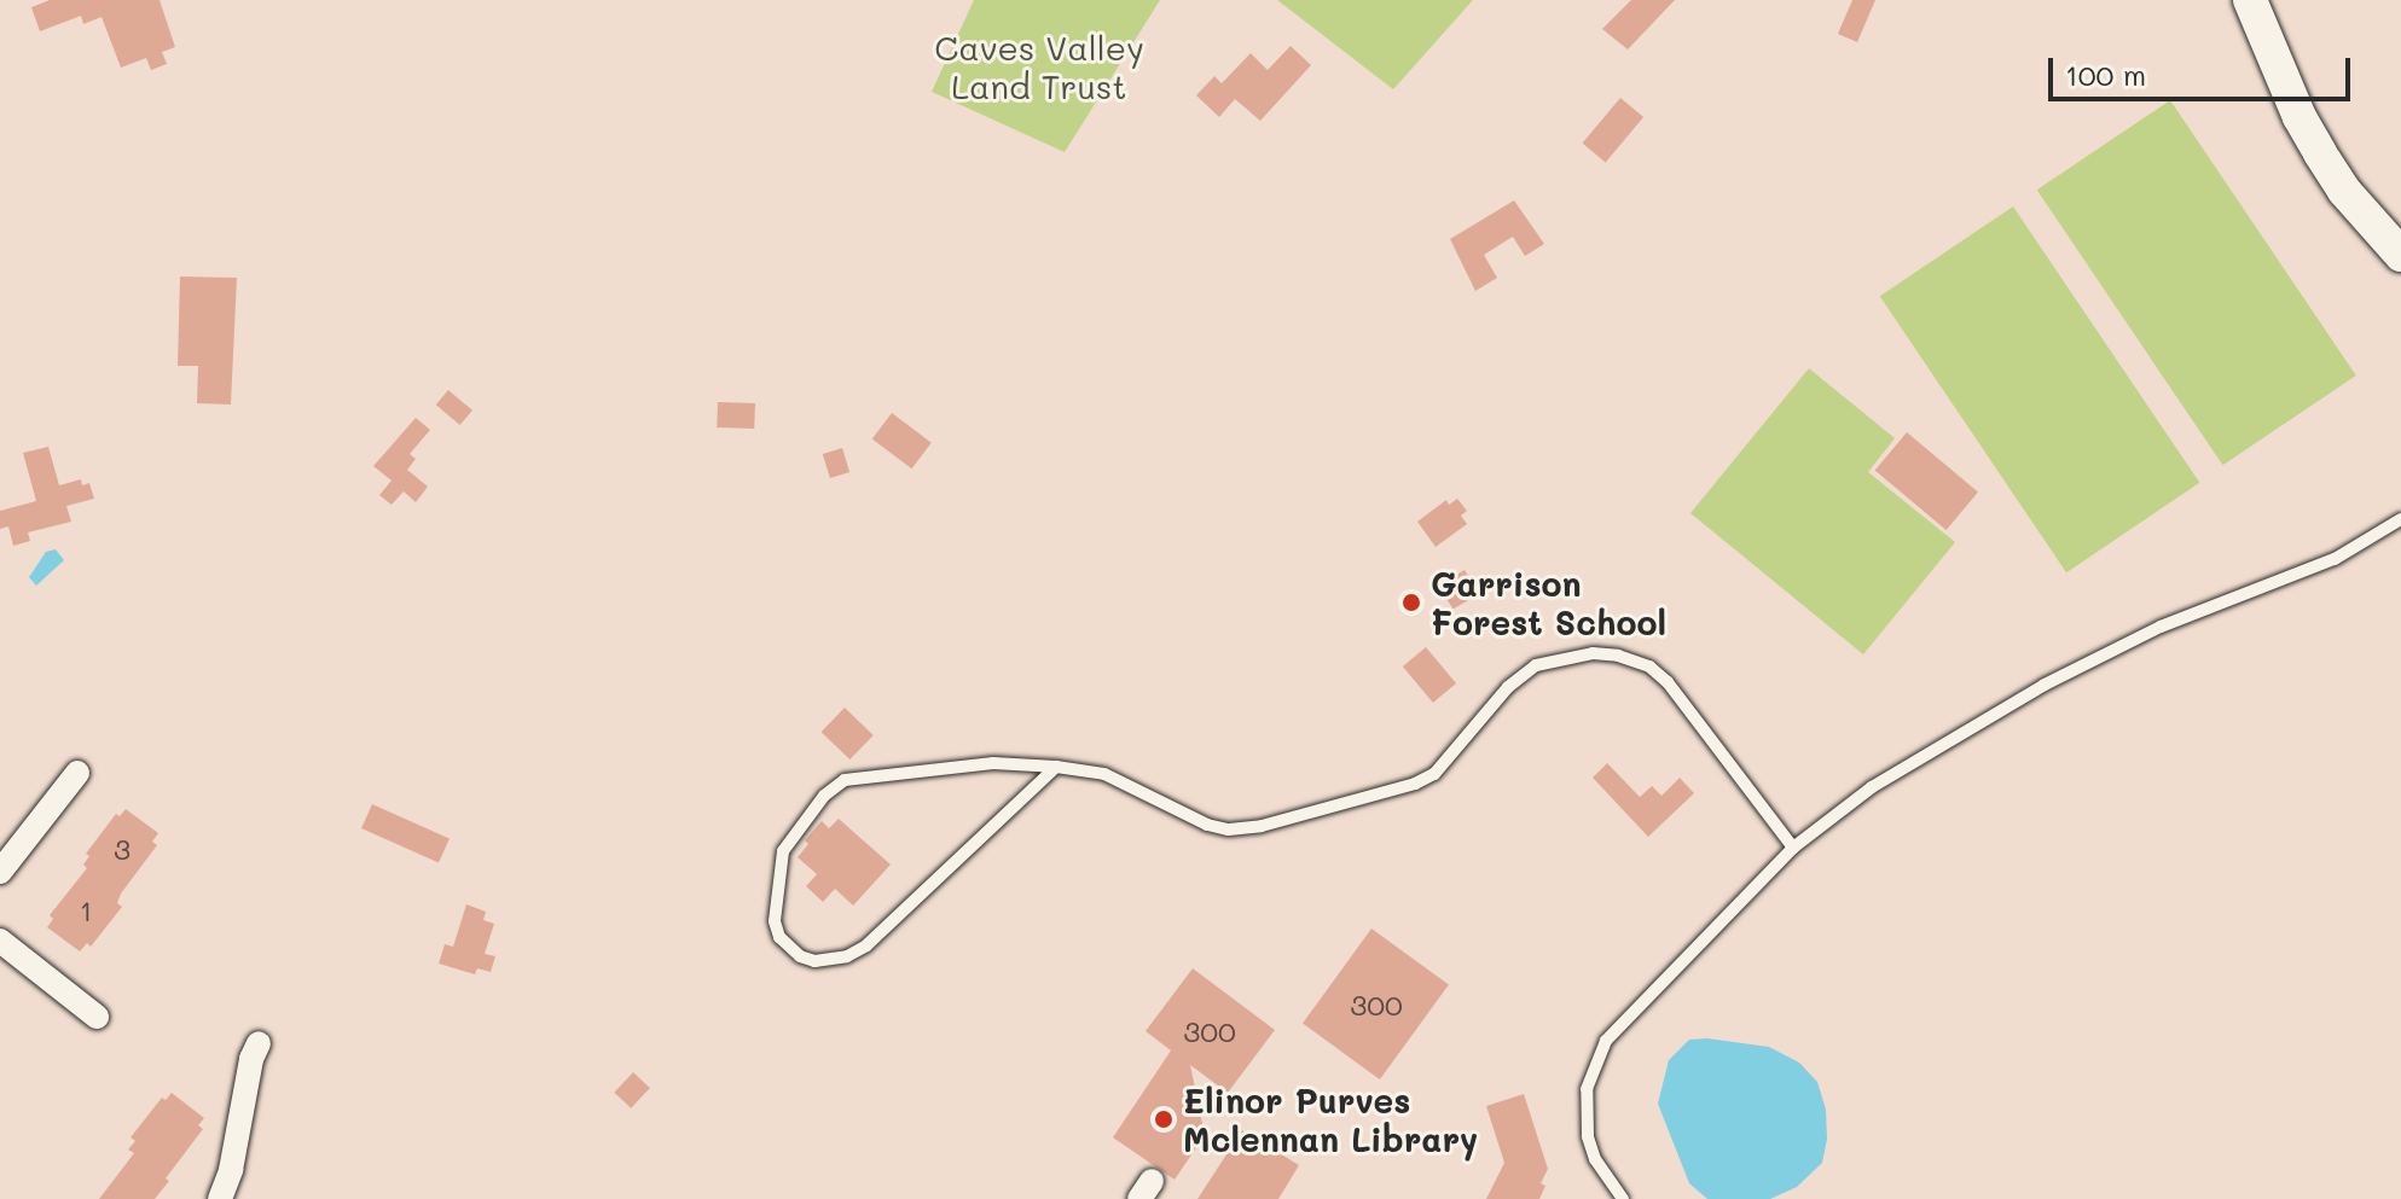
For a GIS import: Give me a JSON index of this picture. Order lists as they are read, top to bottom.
{
  "parks": ["Caves Valley Land Trust"],
  "places": ["Garrison Forest School", "Elinor Purves Mclennan Library"],
  "house_numbers": [
    "3",
    "1",
    "300",
    "300"
  ],
  "scale_bar": "100 m"
}
